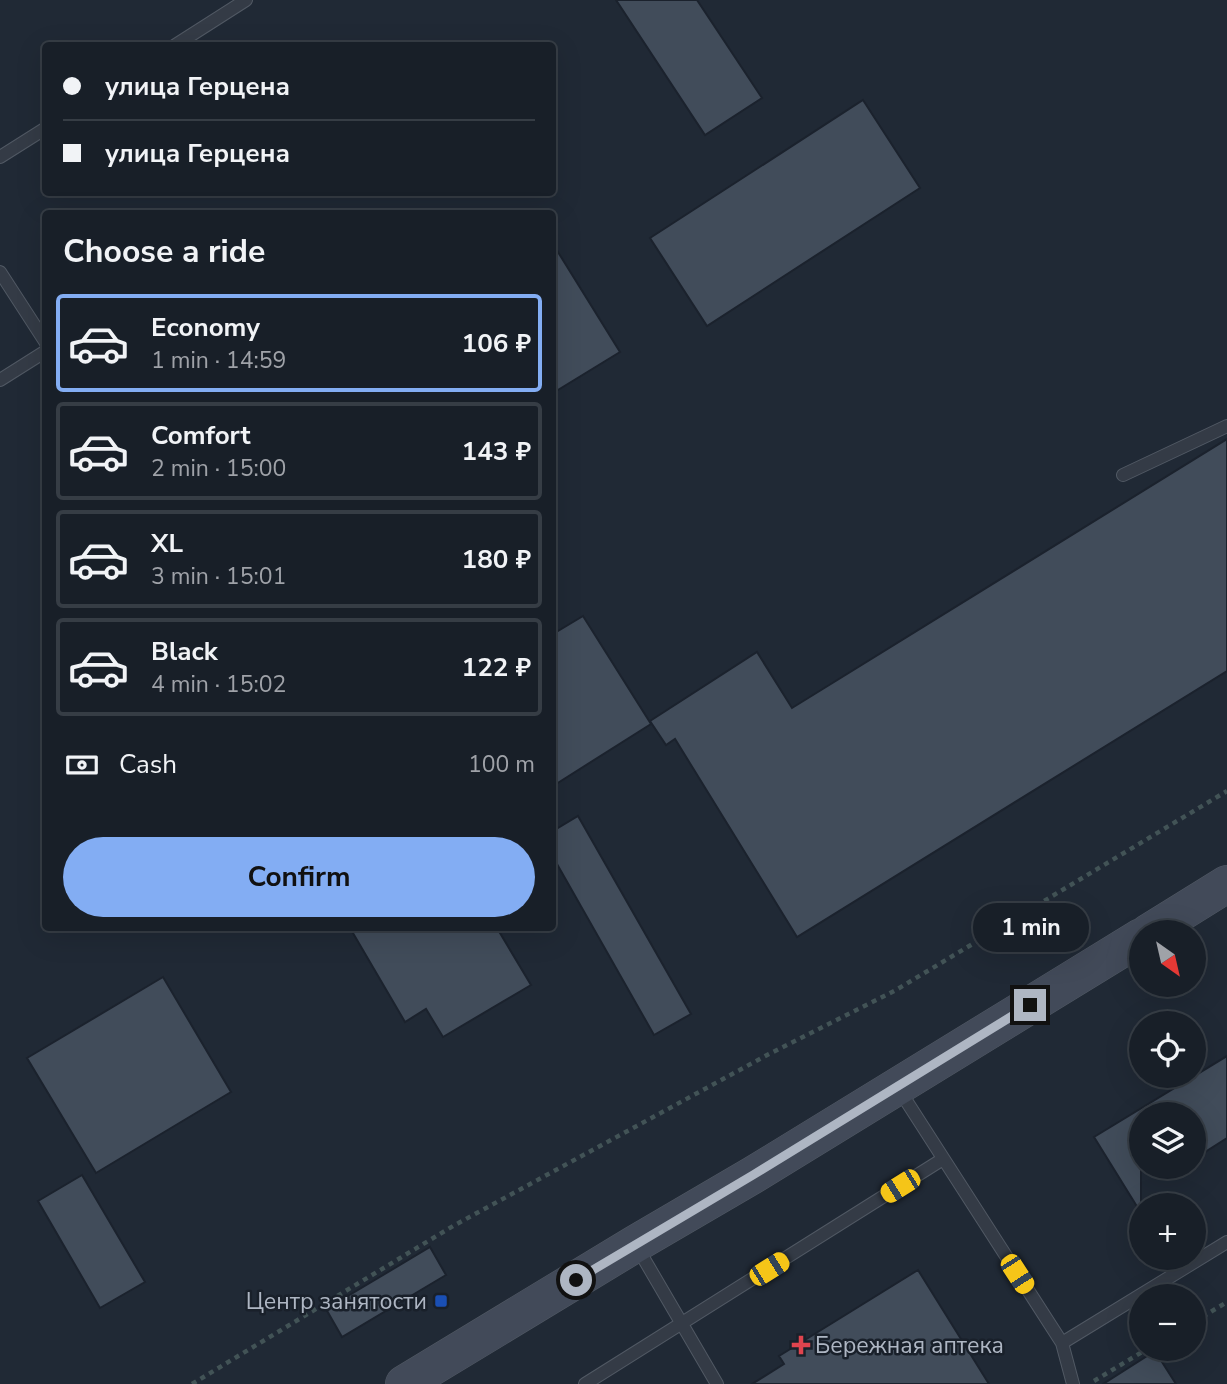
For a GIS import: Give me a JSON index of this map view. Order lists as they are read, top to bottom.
{
  "places": {
    "transit": ["Центр занятости"],
    "health": ["Бережная аптека"]
  },
  "north": "bottom right",
  "page": {
    "banner": ["улица Герцена", "улица Герцена"],
    "heading": "Choose a ride",
    "list": [
      {
        "name": "Economy",
        "note": "1 min · 14:59",
        "value": "106 ₽"
      },
      {
        "name": "Comfort",
        "note": "2 min · 15:00",
        "value": "143 ₽"
      },
      {
        "name": "XL",
        "note": "3 min · 15:01",
        "value": "180 ₽"
      },
      {
        "name": "Black",
        "note": "4 min · 15:02",
        "value": "122 ₽"
      }
    ],
    "pay": ["Cash", "100 m"],
    "buttons": "Confirm",
    "bubble": "1 min",
    "map_buttons": ["+", "−"]
  }
}
